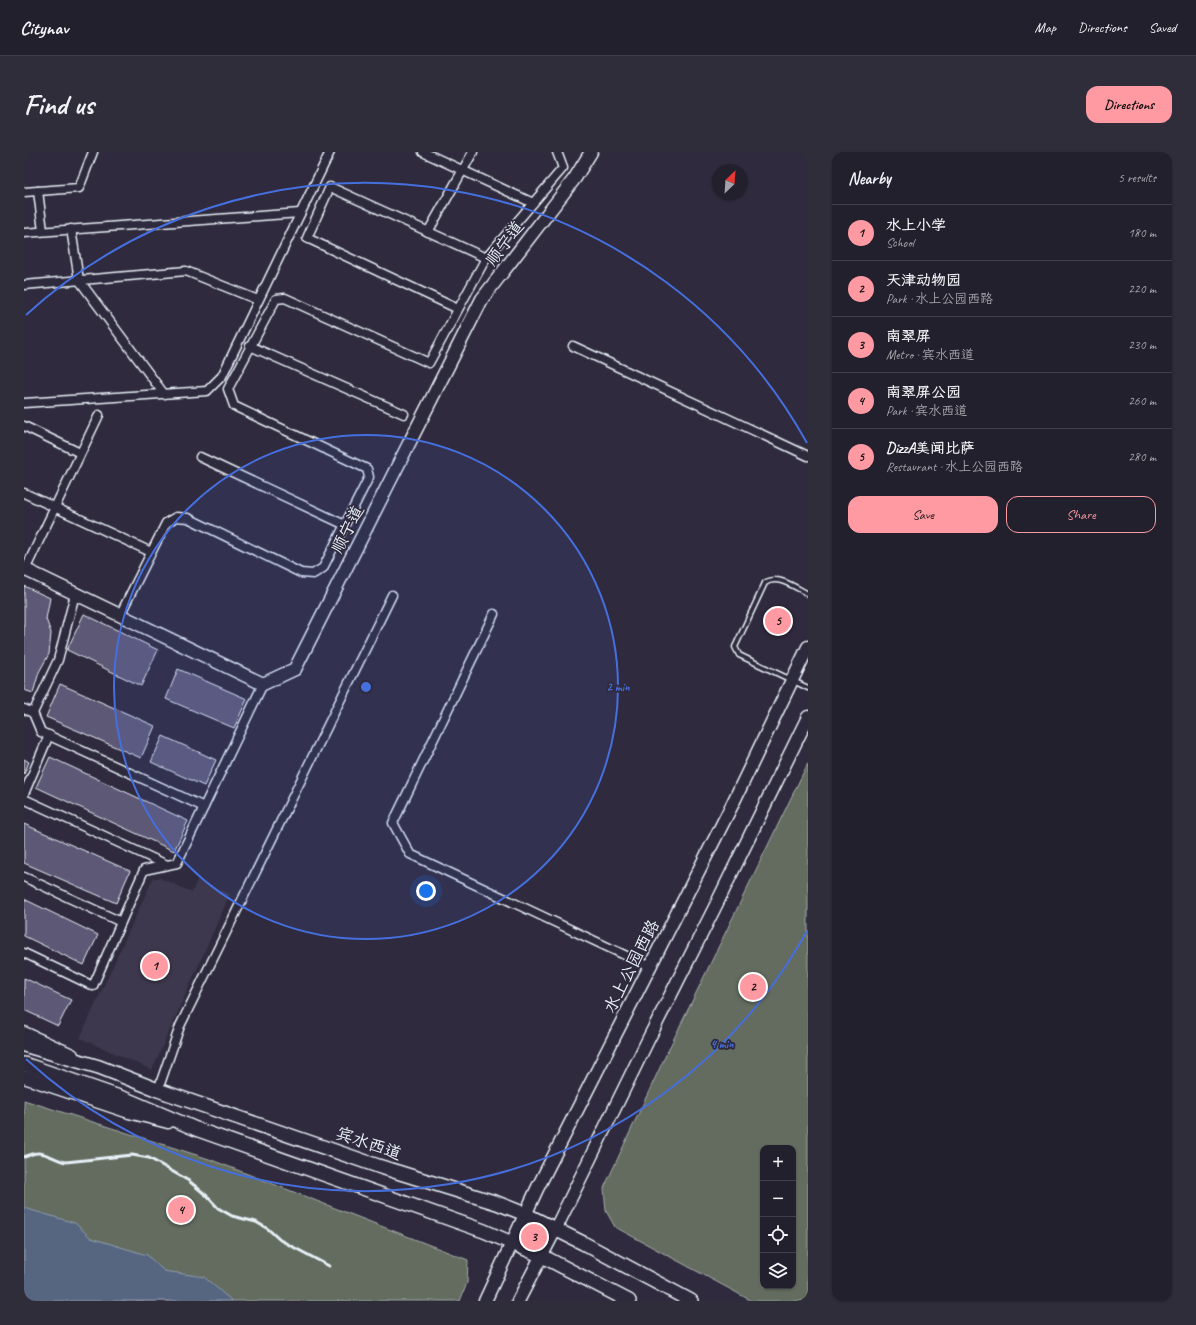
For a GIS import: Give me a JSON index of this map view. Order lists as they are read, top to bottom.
{
  "streets": {
    "main road": ["顺宁道", "水上公园西路", "宾水西道"]
  },
  "crossings": [
    ["水上公园西路", "宾水西道"]
  ],
  "north": "top right",
  "page": {
    "header": "Citynav",
    "nav": ["Map", "Directions", "Saved"],
    "buttons": [
      "Directions",
      ["Save", "Share"]
    ],
    "title": "Find us",
    "heading": ["Nearby", "5 results"],
    "list": [
      {
        "mark": "1",
        "name": "水上小学",
        "note": "School",
        "value": "180 m"
      },
      {
        "mark": "2",
        "name": "天津动物园",
        "note": "Park · 水上公园西路",
        "value": "220 m"
      },
      {
        "mark": "3",
        "name": "南翠屏",
        "note": "Metro · 宾水西道",
        "value": "230 m"
      },
      {
        "mark": "4",
        "name": "南翠屏公园",
        "note": "Park · 宾水西道",
        "value": "260 m"
      },
      {
        "mark": "5",
        "name": "DizzA美闻比萨",
        "note": "Restaurant · 水上公园西路",
        "value": "280 m"
      }
    ],
    "pins": [
      "5",
      "1",
      "2",
      "4",
      "3"
    ],
    "map_buttons": ["+", "−"]
  },
  "rings": ["2 min", "4 min"]
}
